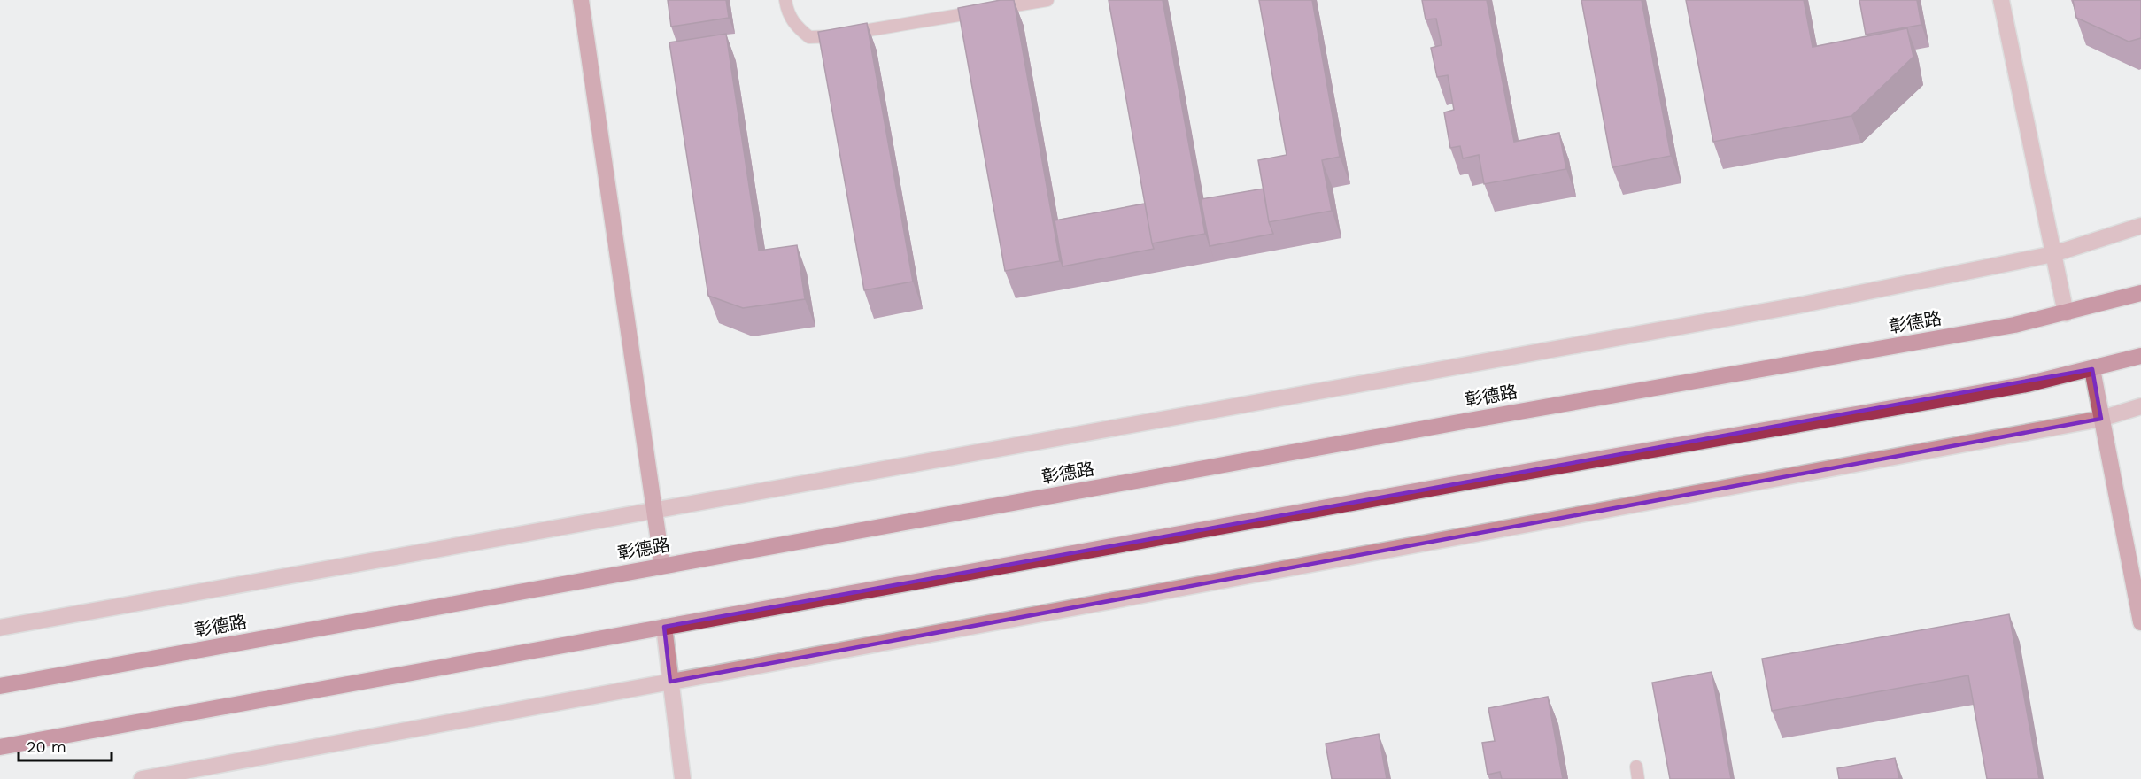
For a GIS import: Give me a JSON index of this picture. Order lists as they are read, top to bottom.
{
  "streets": {
    "main road": ["彰德路"]
  },
  "scale_bar": "20 m"
}
